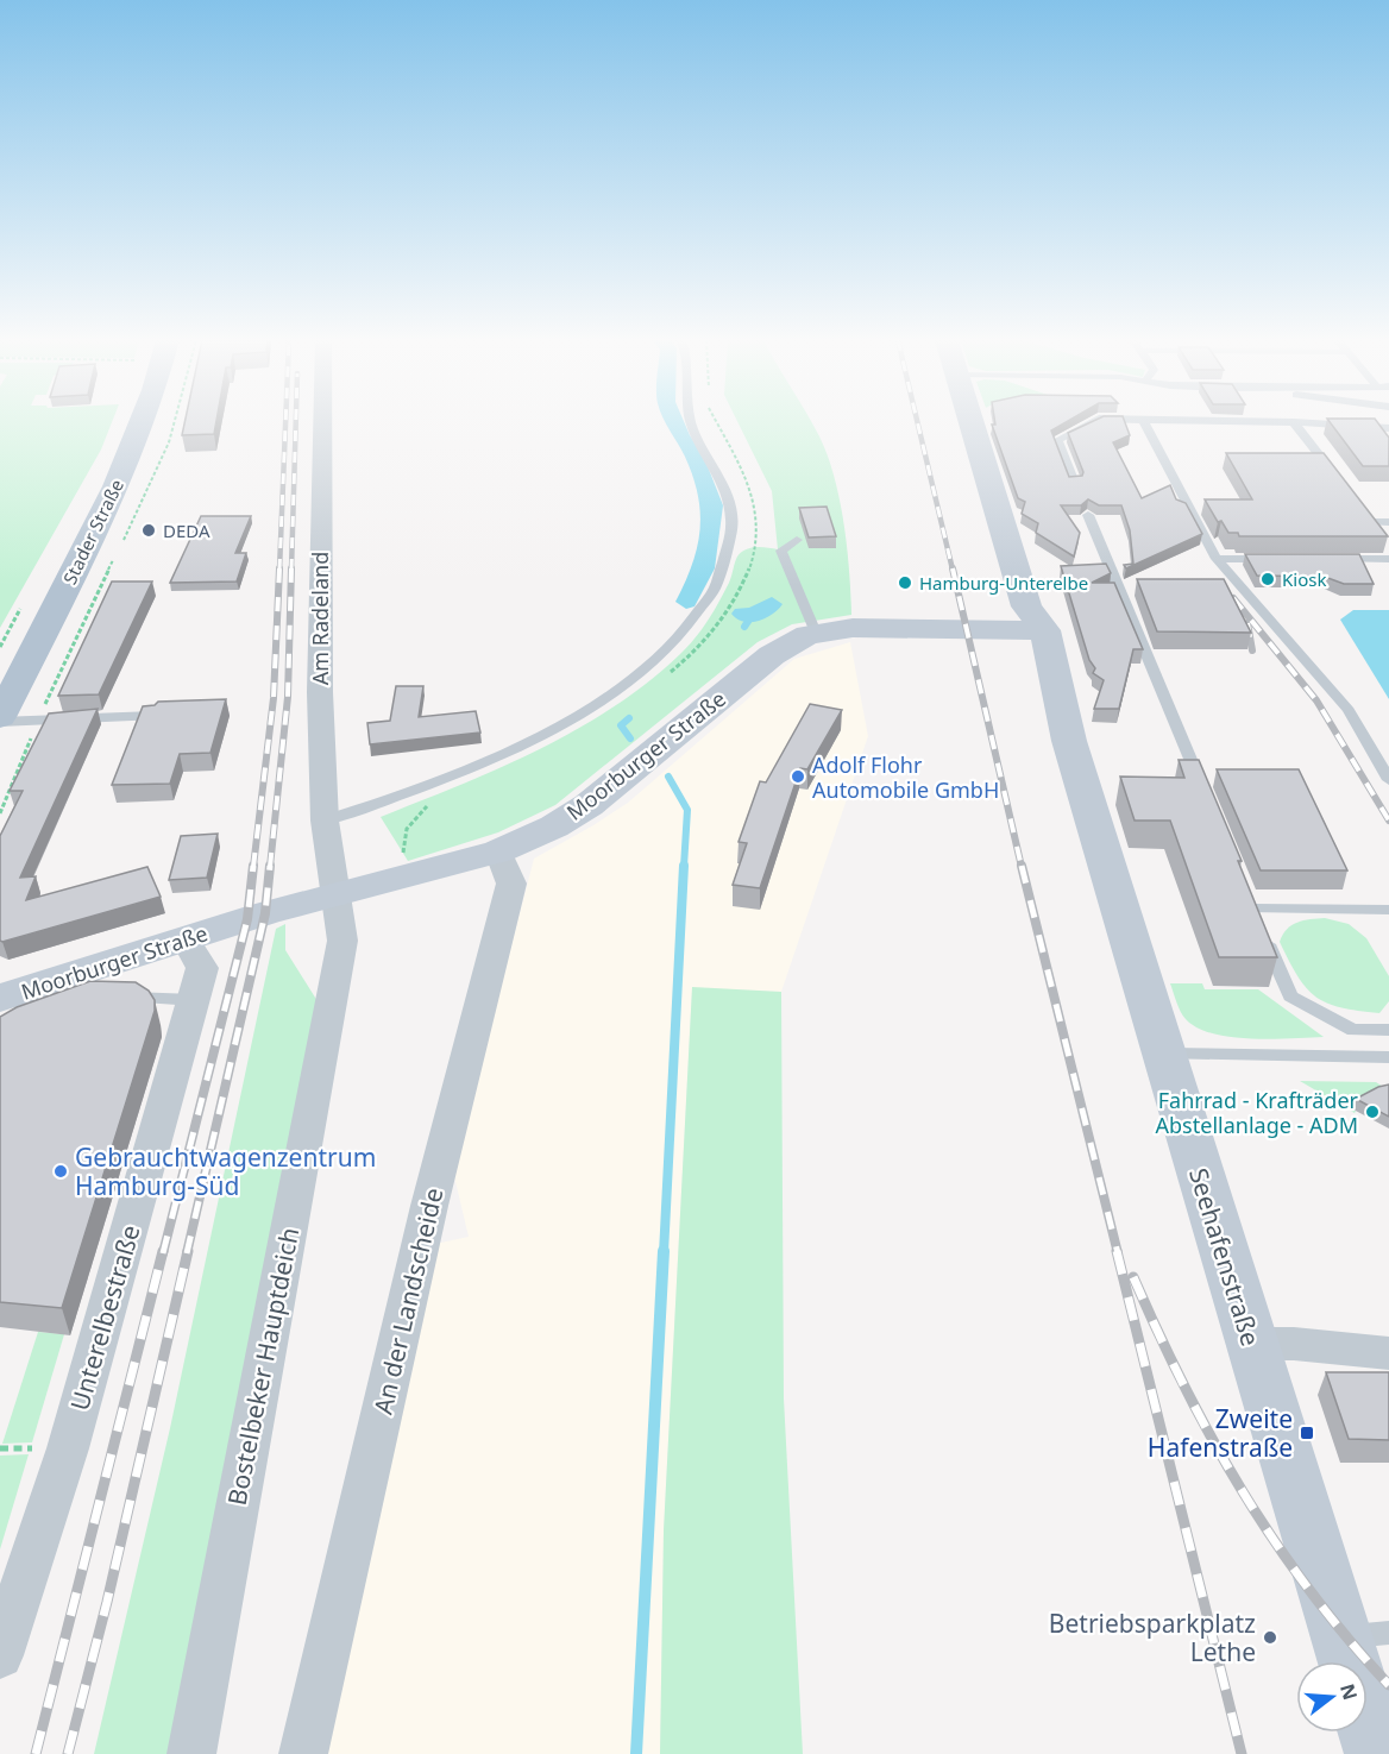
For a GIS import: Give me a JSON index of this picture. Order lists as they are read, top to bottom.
{
  "streets": {
    "main road": ["Stader Straße", "Moorburger Straße", "Seehafenstraße"],
    "street": [
      "Am Radeland",
      "An der Landscheide",
      "Unterelbestraße",
      "Bostelbeker Hauptdeich"
    ]
  },
  "crossings": [
    ["Am Radeland", "Moorburger Straße"],
    ["Am Radeland", "Bostelbeker Hauptdeich"],
    ["Moorburger Straße", "Seehafenstraße"],
    ["Moorburger Straße", "An der Landscheide"],
    ["Moorburger Straße", "Unterelbestraße"],
    ["Moorburger Straße", "Bostelbeker Hauptdeich"]
  ],
  "places": {
    "other": [
      "DEDA",
      "Kiosk",
      "Hamburg-Unterelbe",
      "Adolf Flohr Automobile GmbH",
      "Fahrrad - Krafträder Abstellanlage - ADM",
      "Gebrauchtwagenzentrum Hamburg-Süd",
      "Betriebsparkplatz Lethe"
    ],
    "transit": ["Zweite Hafenstraße"]
  },
  "north": "right"
}
